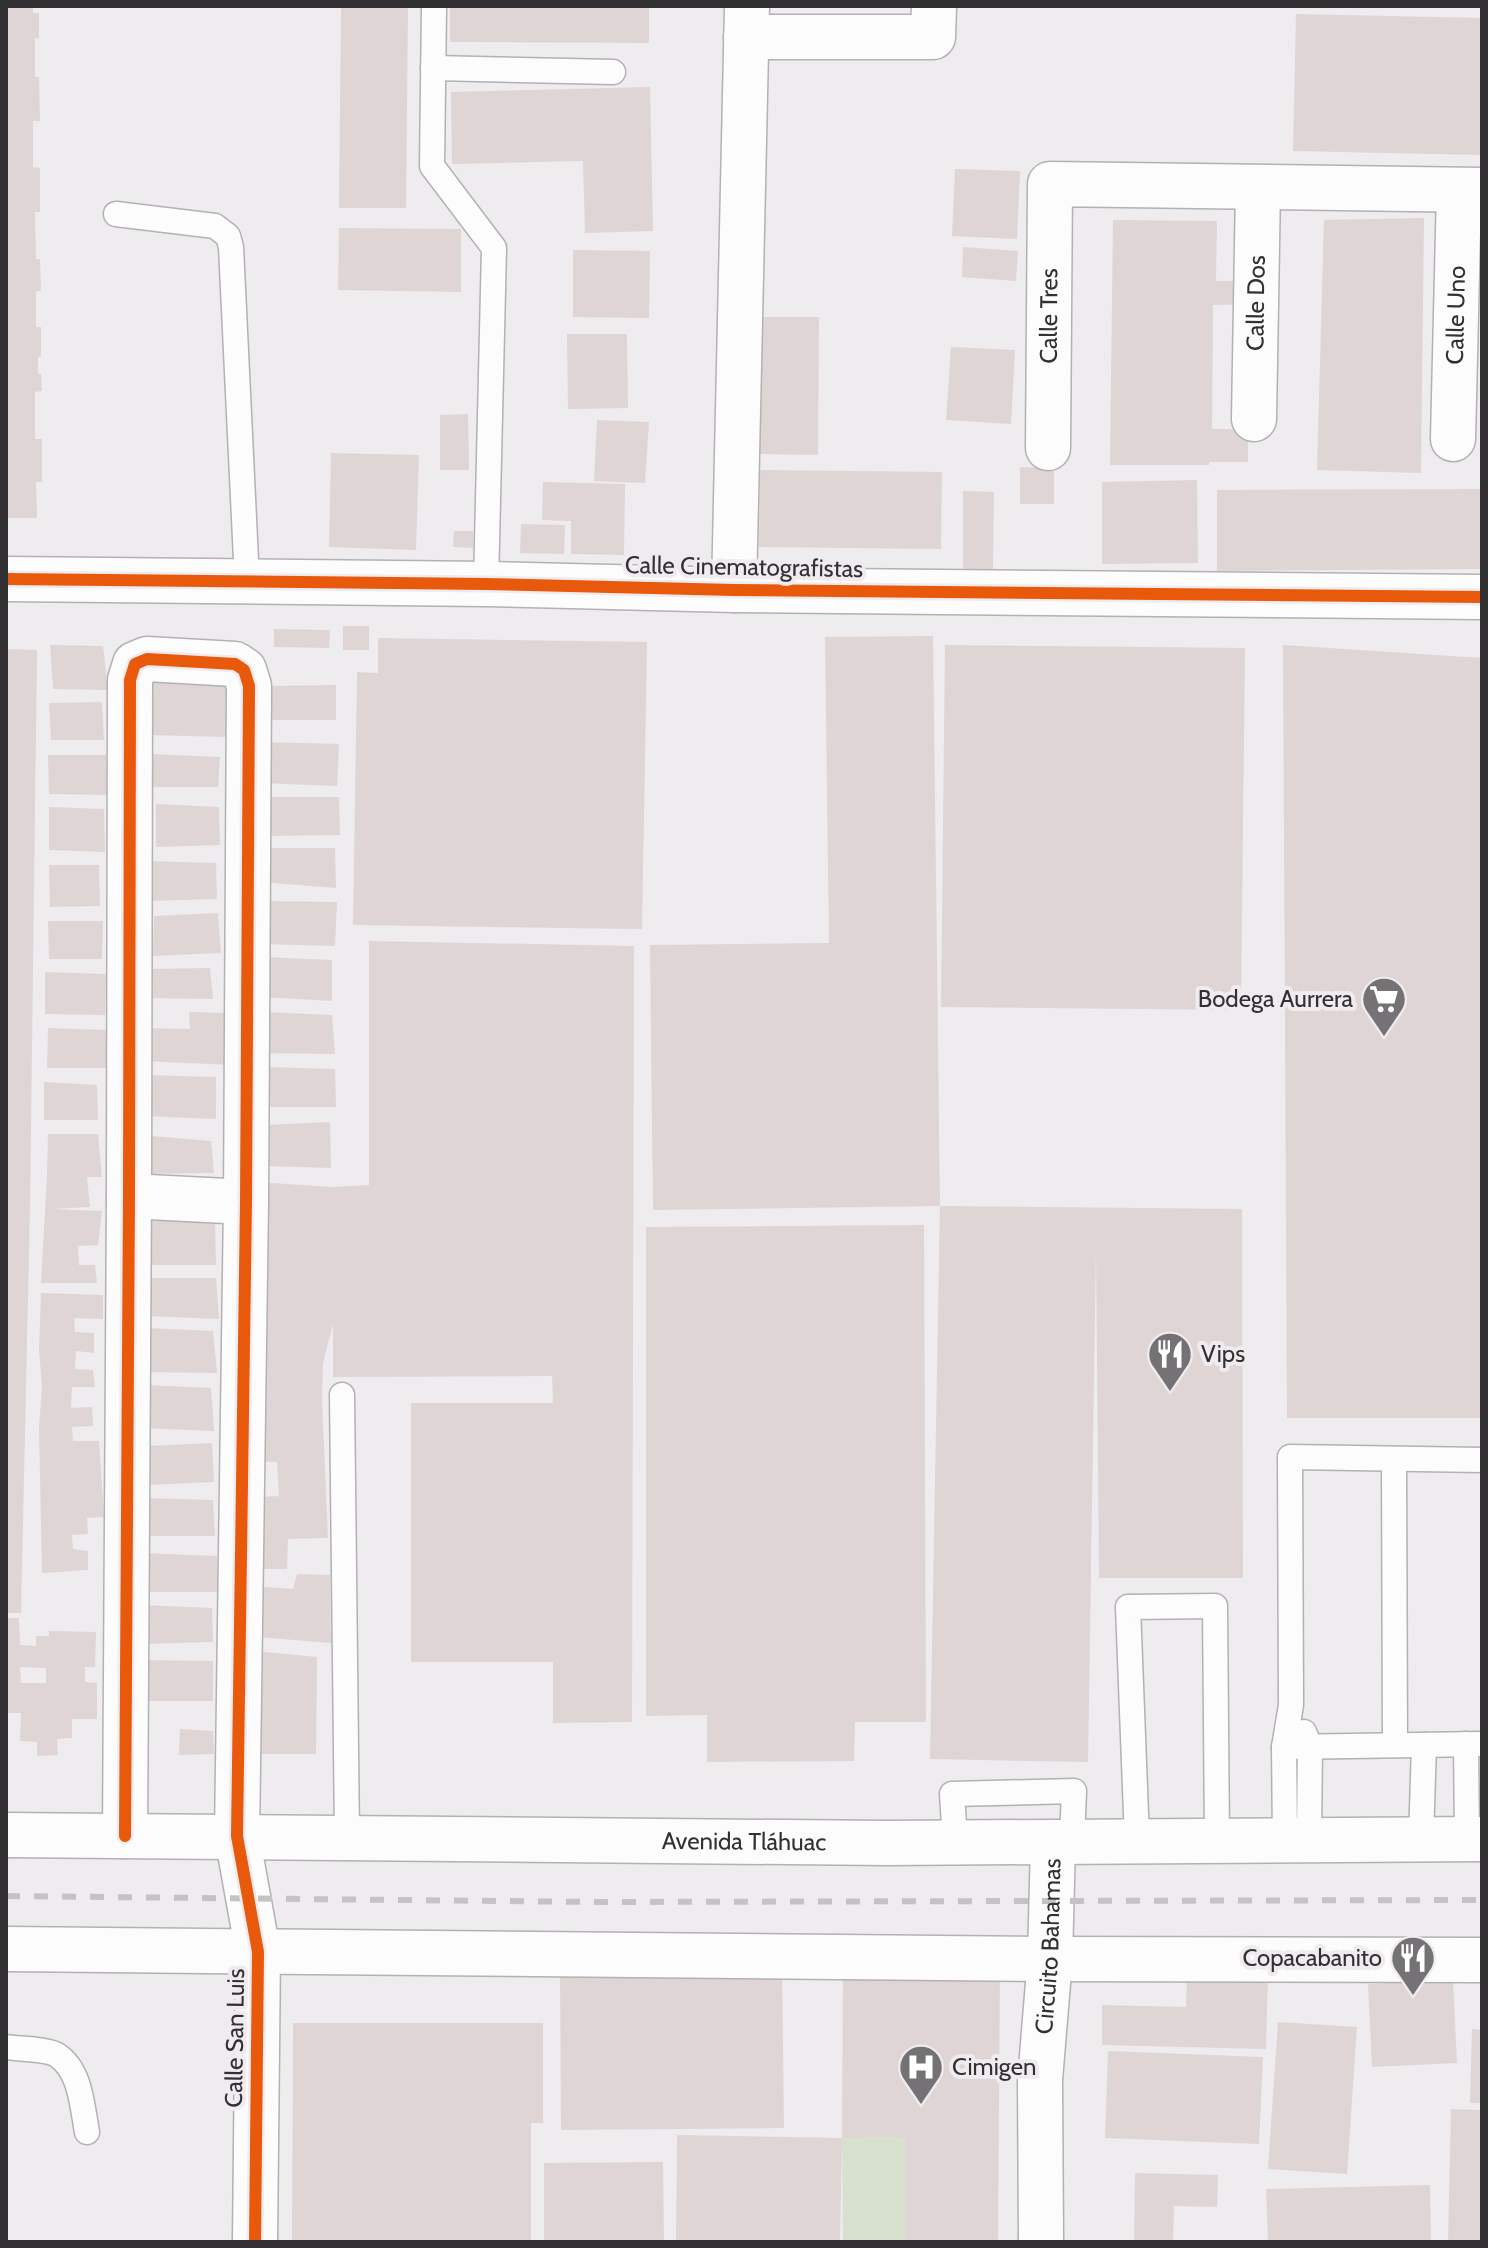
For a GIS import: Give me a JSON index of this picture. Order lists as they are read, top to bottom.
{
  "streets": {
    "street": [
      "Calle Dos",
      "Calle Uno",
      "Calle Tres",
      "Calle Cinematografistas",
      "Avenida Tláhuac",
      "Circuito Bahamas",
      "Calle San Luis"
    ]
  },
  "crossings": [
    ["Calle Dos", "Calle Tres"],
    ["Avenida Tláhuac", "Circuito Bahamas"],
    ["Avenida Tláhuac", "Calle San Luis"]
  ],
  "places": {
    "supermarket": ["Bodega Aurrera"],
    "restaurant": ["Vips", "Copacabanito"],
    "hospital": ["Cimigen"]
  }
}
